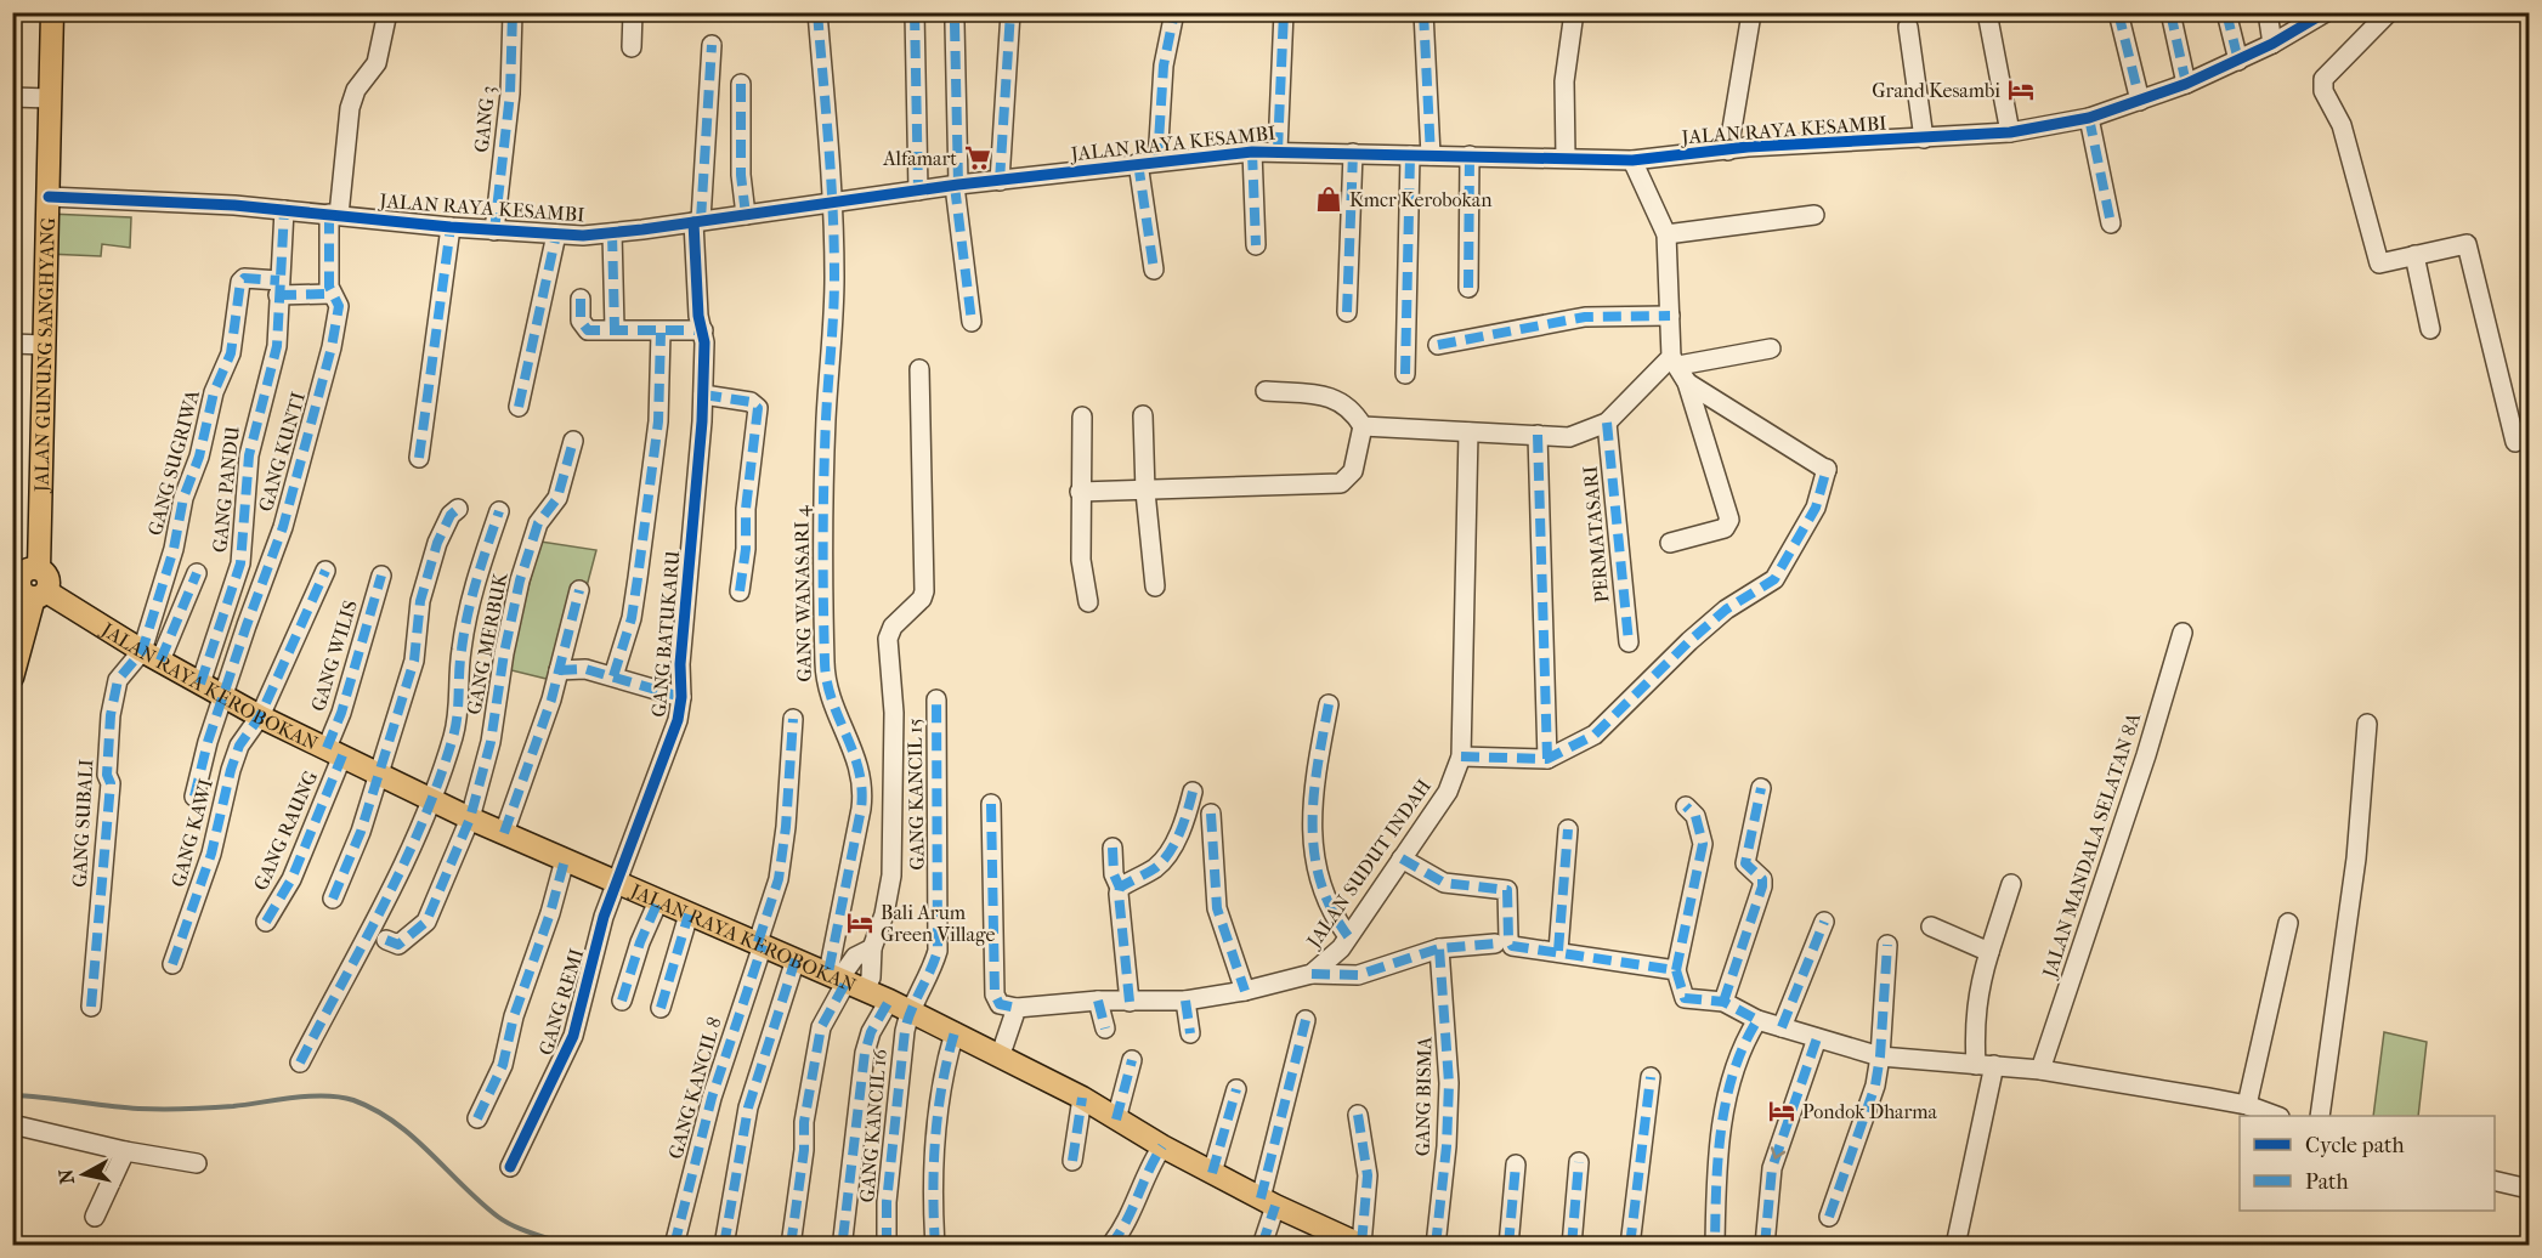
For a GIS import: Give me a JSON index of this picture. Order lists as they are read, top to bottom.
{
  "streets": {
    "main road": ["JALAN GUNUNG SANGHYANG", "JALAN RAYA KEROBOKAN"],
    "street": [
      "GANG 3",
      "JALAN RAYA KESAMBI",
      "GANG KUNTI",
      "GANG SUGRIWA",
      "GANG PANDU",
      "PERMATASARI",
      "GANG WANASARI 4",
      "GANG BATUKARU",
      "GANG MERBUK",
      "GANG WILIS",
      "GANG KANCIL 15",
      "GANG SUBALI",
      "GANG RAUNG",
      "GANG KAWI",
      "JALAN MANDALA SELATAN 8A",
      "JALAN SUDUT INDAH",
      "GANG REMI",
      "GANG KANCIL 8",
      "GANG BISMA",
      "GANG KANCIL 16"
    ]
  },
  "crossings": [
    ["GANG 3", "JALAN RAYA KESAMBI"],
    ["JALAN RAYA KESAMBI", "JALAN GUNUNG SANGHYANG"],
    ["JALAN RAYA KESAMBI", "GANG KUNTI"],
    ["JALAN RAYA KESAMBI", "GANG PANDU"],
    ["JALAN RAYA KESAMBI", "GANG WANASARI 4"],
    ["JALAN RAYA KESAMBI", "GANG BATUKARU"],
    ["JALAN GUNUNG SANGHYANG", "JALAN RAYA KEROBOKAN"],
    ["GANG KUNTI", "JALAN RAYA KEROBOKAN"],
    ["GANG SUGRIWA", "GANG PANDU"],
    ["GANG SUGRIWA", "JALAN RAYA KEROBOKAN"],
    ["GANG SUGRIWA", "GANG SUBALI"],
    ["GANG PANDU", "JALAN RAYA KEROBOKAN"],
    ["GANG WANASARI 4", "JALAN RAYA KEROBOKAN"],
    ["GANG BATUKARU", "JALAN RAYA KEROBOKAN"],
    ["GANG BATUKARU", "GANG REMI"],
    ["GANG MERBUK", "JALAN RAYA KEROBOKAN"],
    ["GANG WILIS", "JALAN RAYA KEROBOKAN"],
    ["GANG WILIS", "GANG RAUNG"],
    ["JALAN RAYA KEROBOKAN", "GANG KANCIL 15"],
    ["JALAN RAYA KEROBOKAN", "GANG SUBALI"],
    ["JALAN RAYA KEROBOKAN", "GANG RAUNG"],
    ["JALAN RAYA KEROBOKAN", "GANG KAWI"],
    ["JALAN RAYA KEROBOKAN", "GANG REMI"],
    ["JALAN RAYA KEROBOKAN", "GANG KANCIL 8"],
    ["JALAN RAYA KEROBOKAN", "GANG KANCIL 16"],
    ["GANG KANCIL 15", "GANG KANCIL 16"]
  ],
  "places": {
    "hotel": ["Grand Kesambi", "Bali Arum Green Village", "Pondok Dharma"],
    "supermarket": ["Alfamart"],
    "shop": ["Kmcr Kerobokan"]
  },
  "legend": ["Cycle path", "Path"],
  "north": "left"
}
